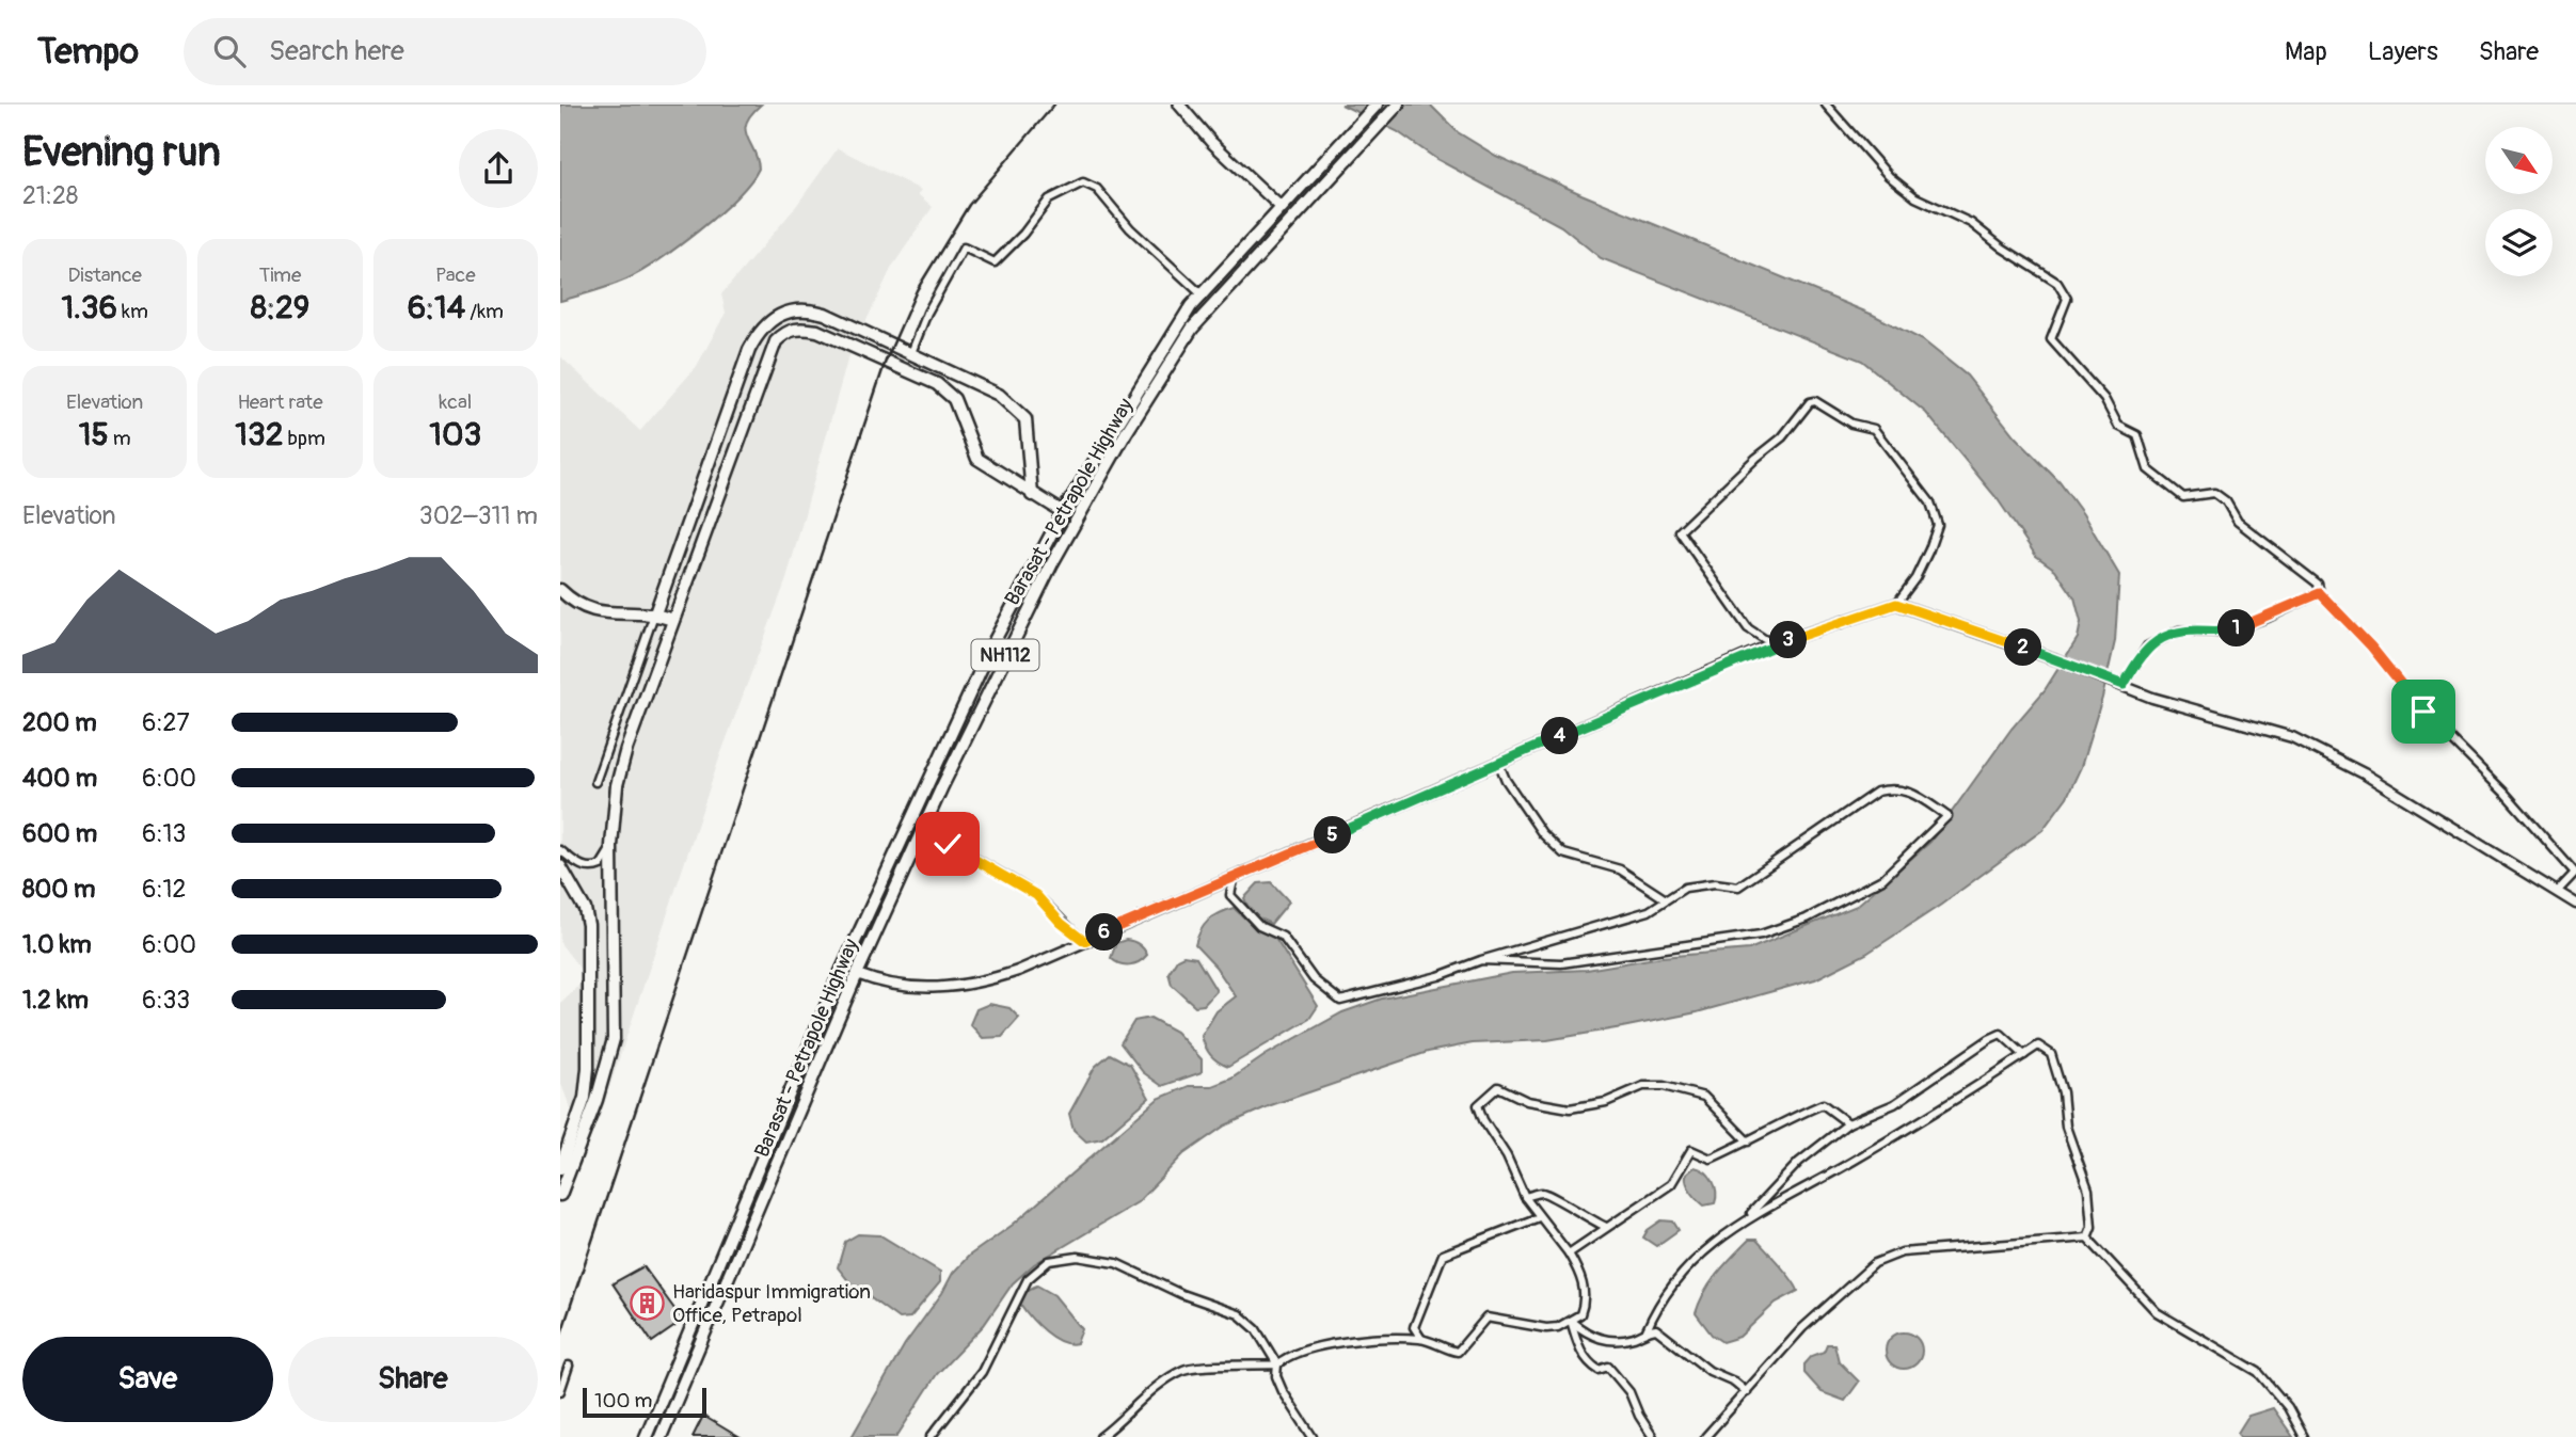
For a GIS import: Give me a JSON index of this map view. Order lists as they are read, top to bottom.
{
  "streets": {
    "highway": ["Barasat - Petrapole Highway", "NH112"]
  },
  "places": {
    "building": ["Haridaspur Immigration Office, Petrapol"]
  },
  "scale_bar": "100 m",
  "north": "bottom right",
  "page": {
    "header": "Tempo",
    "search": "Search here",
    "nav": ["Map", "Layers", "Share"],
    "heading": ["Evening run", "21:28"],
    "stats": [
      ["Distance", "1.36 km"],
      ["Time", "8:29"],
      ["Pace", "6:14 /km"],
      ["Elevation", "15 m"],
      ["Heart rate", "132 bpm"],
      ["kcal", "103"]
    ],
    "chart": ["Elevation", "302–311 m"],
    "pins": [
      "1",
      "3",
      "2",
      "4",
      "5",
      "6"
    ],
    "list": [
      {
        "name": "200 m",
        "note": "6:27"
      },
      {
        "name": "400 m",
        "note": "6:00"
      },
      {
        "name": "600 m",
        "note": "6:13"
      },
      {
        "name": "800 m",
        "note": "6:12"
      },
      {
        "name": "1.0 km",
        "note": "6:00"
      },
      {
        "name": "1.2 km",
        "note": "6:33"
      }
    ],
    "buttons": ["Save", "Share"],
    "scale": "100 m"
  }
}
